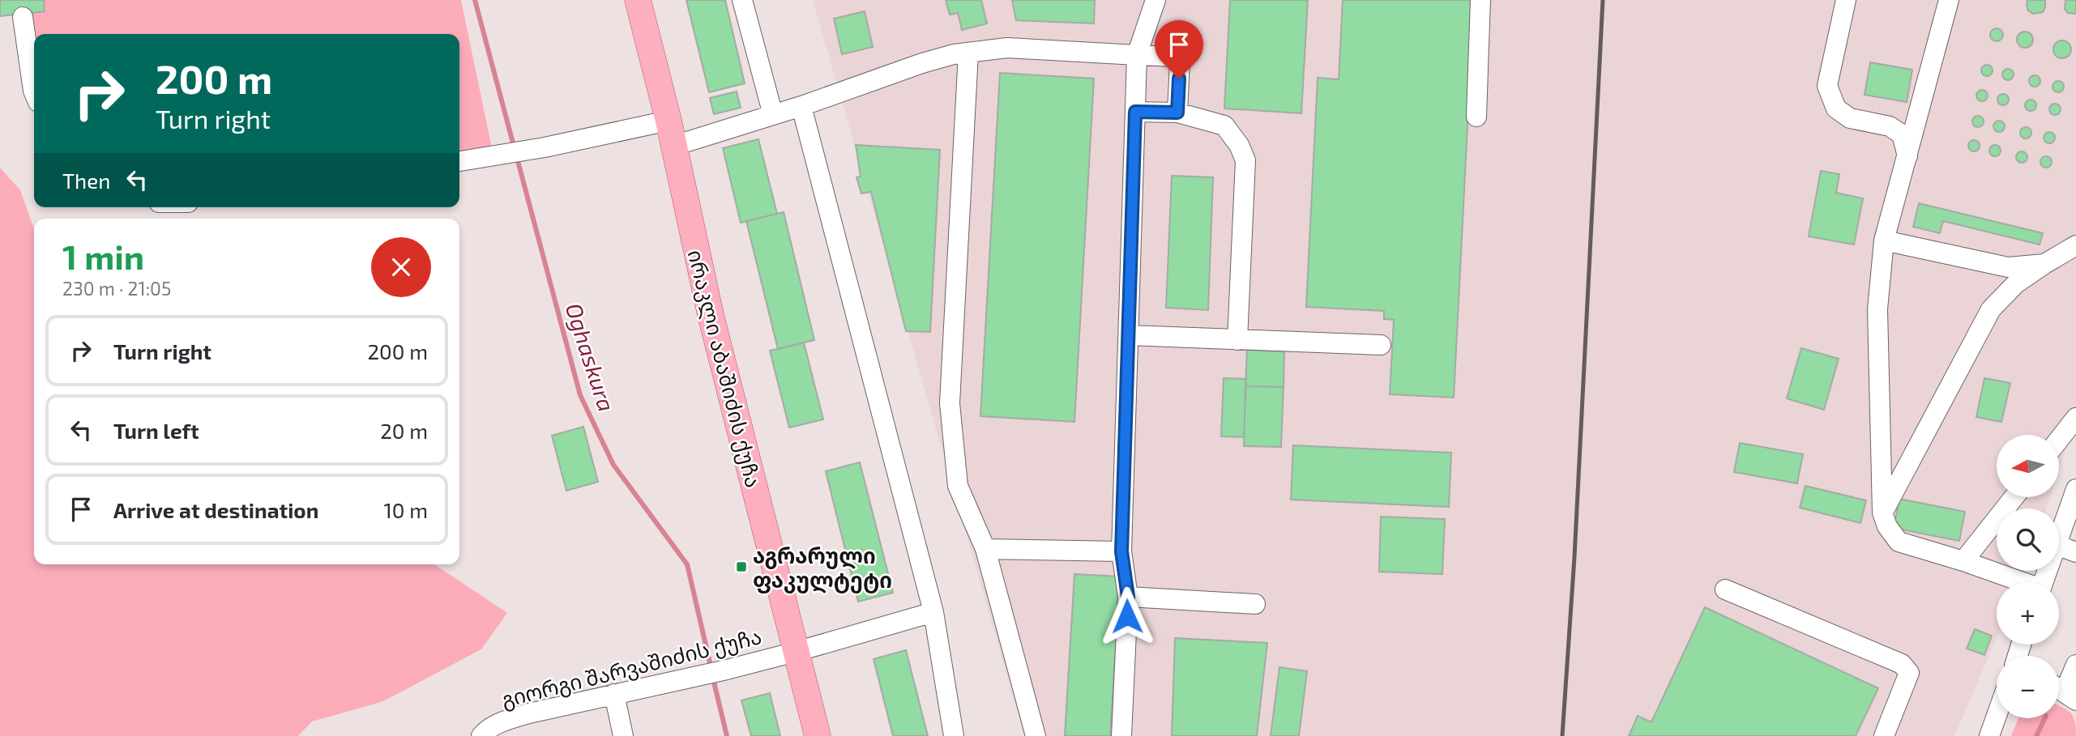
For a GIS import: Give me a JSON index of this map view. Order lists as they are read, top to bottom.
{
  "streets": {
    "main road": ["ირაკლი აბაშიძის ქუჩა"],
    "street": ["გიორგი შარვაშიძის ქუჩა"]
  },
  "crossings": [
    ["ირაკლი აბაშიძის ქუჩა", "გიორგი შარვაშიძის ქუჩა"]
  ],
  "water": ["Oghaskura"],
  "places": {
    "transit": ["აგრარული ფაკულტეტი"]
  },
  "north": "left",
  "page": {
    "turn": ["200 m", "Turn right"],
    "then": "Then",
    "heading": ["1 min", "230 m · 21:05"],
    "list": [
      {
        "name": "Turn right",
        "value": "200 m"
      },
      {
        "name": "Turn left",
        "value": "20 m"
      },
      {
        "name": "Arrive at destination",
        "value": "10 m"
      }
    ],
    "map_buttons": ["+", "−"]
  }
}
